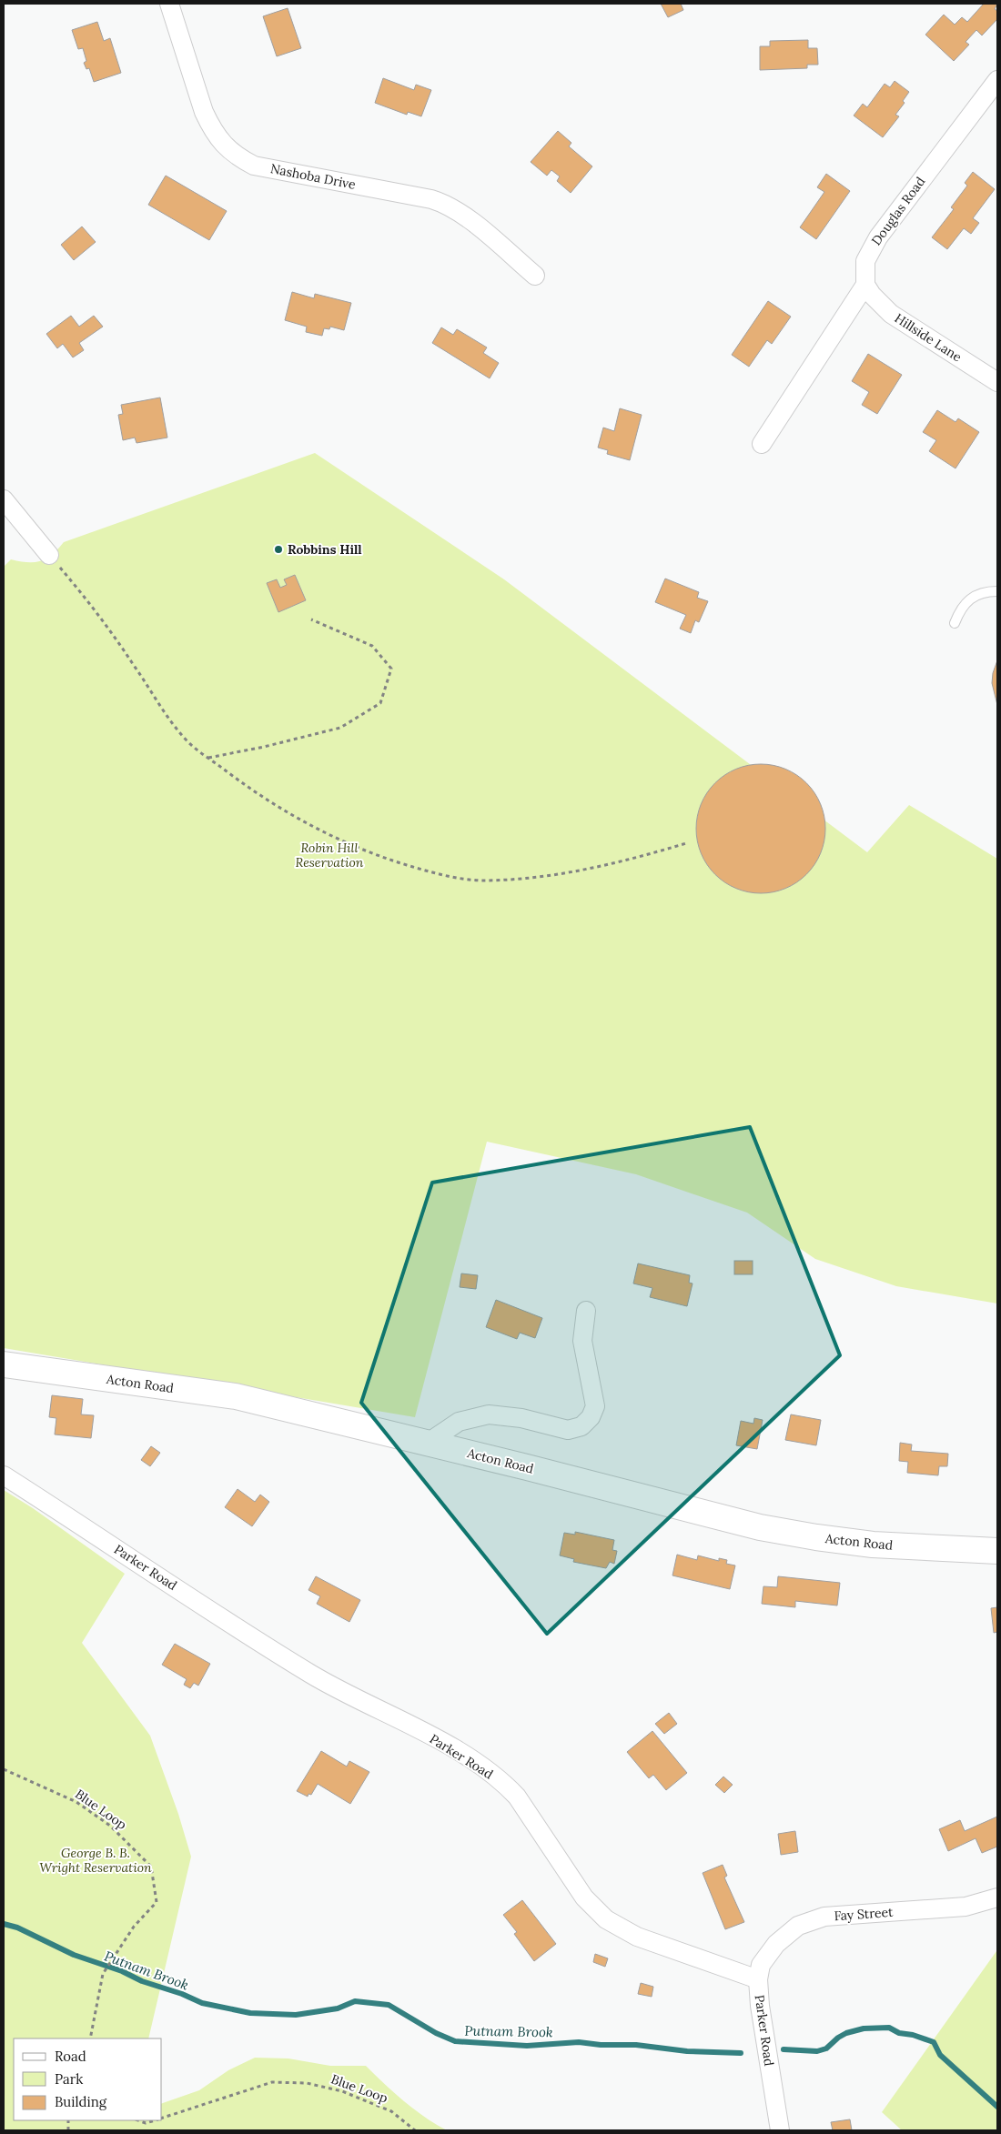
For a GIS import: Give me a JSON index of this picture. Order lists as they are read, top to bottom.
{
  "streets": {
    "main road": ["Acton Road"],
    "street": [
      "Nashoba Drive",
      "Douglas Road",
      "Hillside Lane",
      "Parker Road",
      "Fay Street"
    ],
    "path": ["Blue Loop"]
  },
  "crossings": [
    ["Douglas Road", "Hillside Lane"],
    ["Parker Road", "Fay Street"]
  ],
  "water": ["Putnam Brook"],
  "parks": ["Robin Hill Reservation", "George B. B. Wright Reservation"],
  "places": ["Robbins Hill"],
  "legend": ["Road", "Park", "Building"]
}
